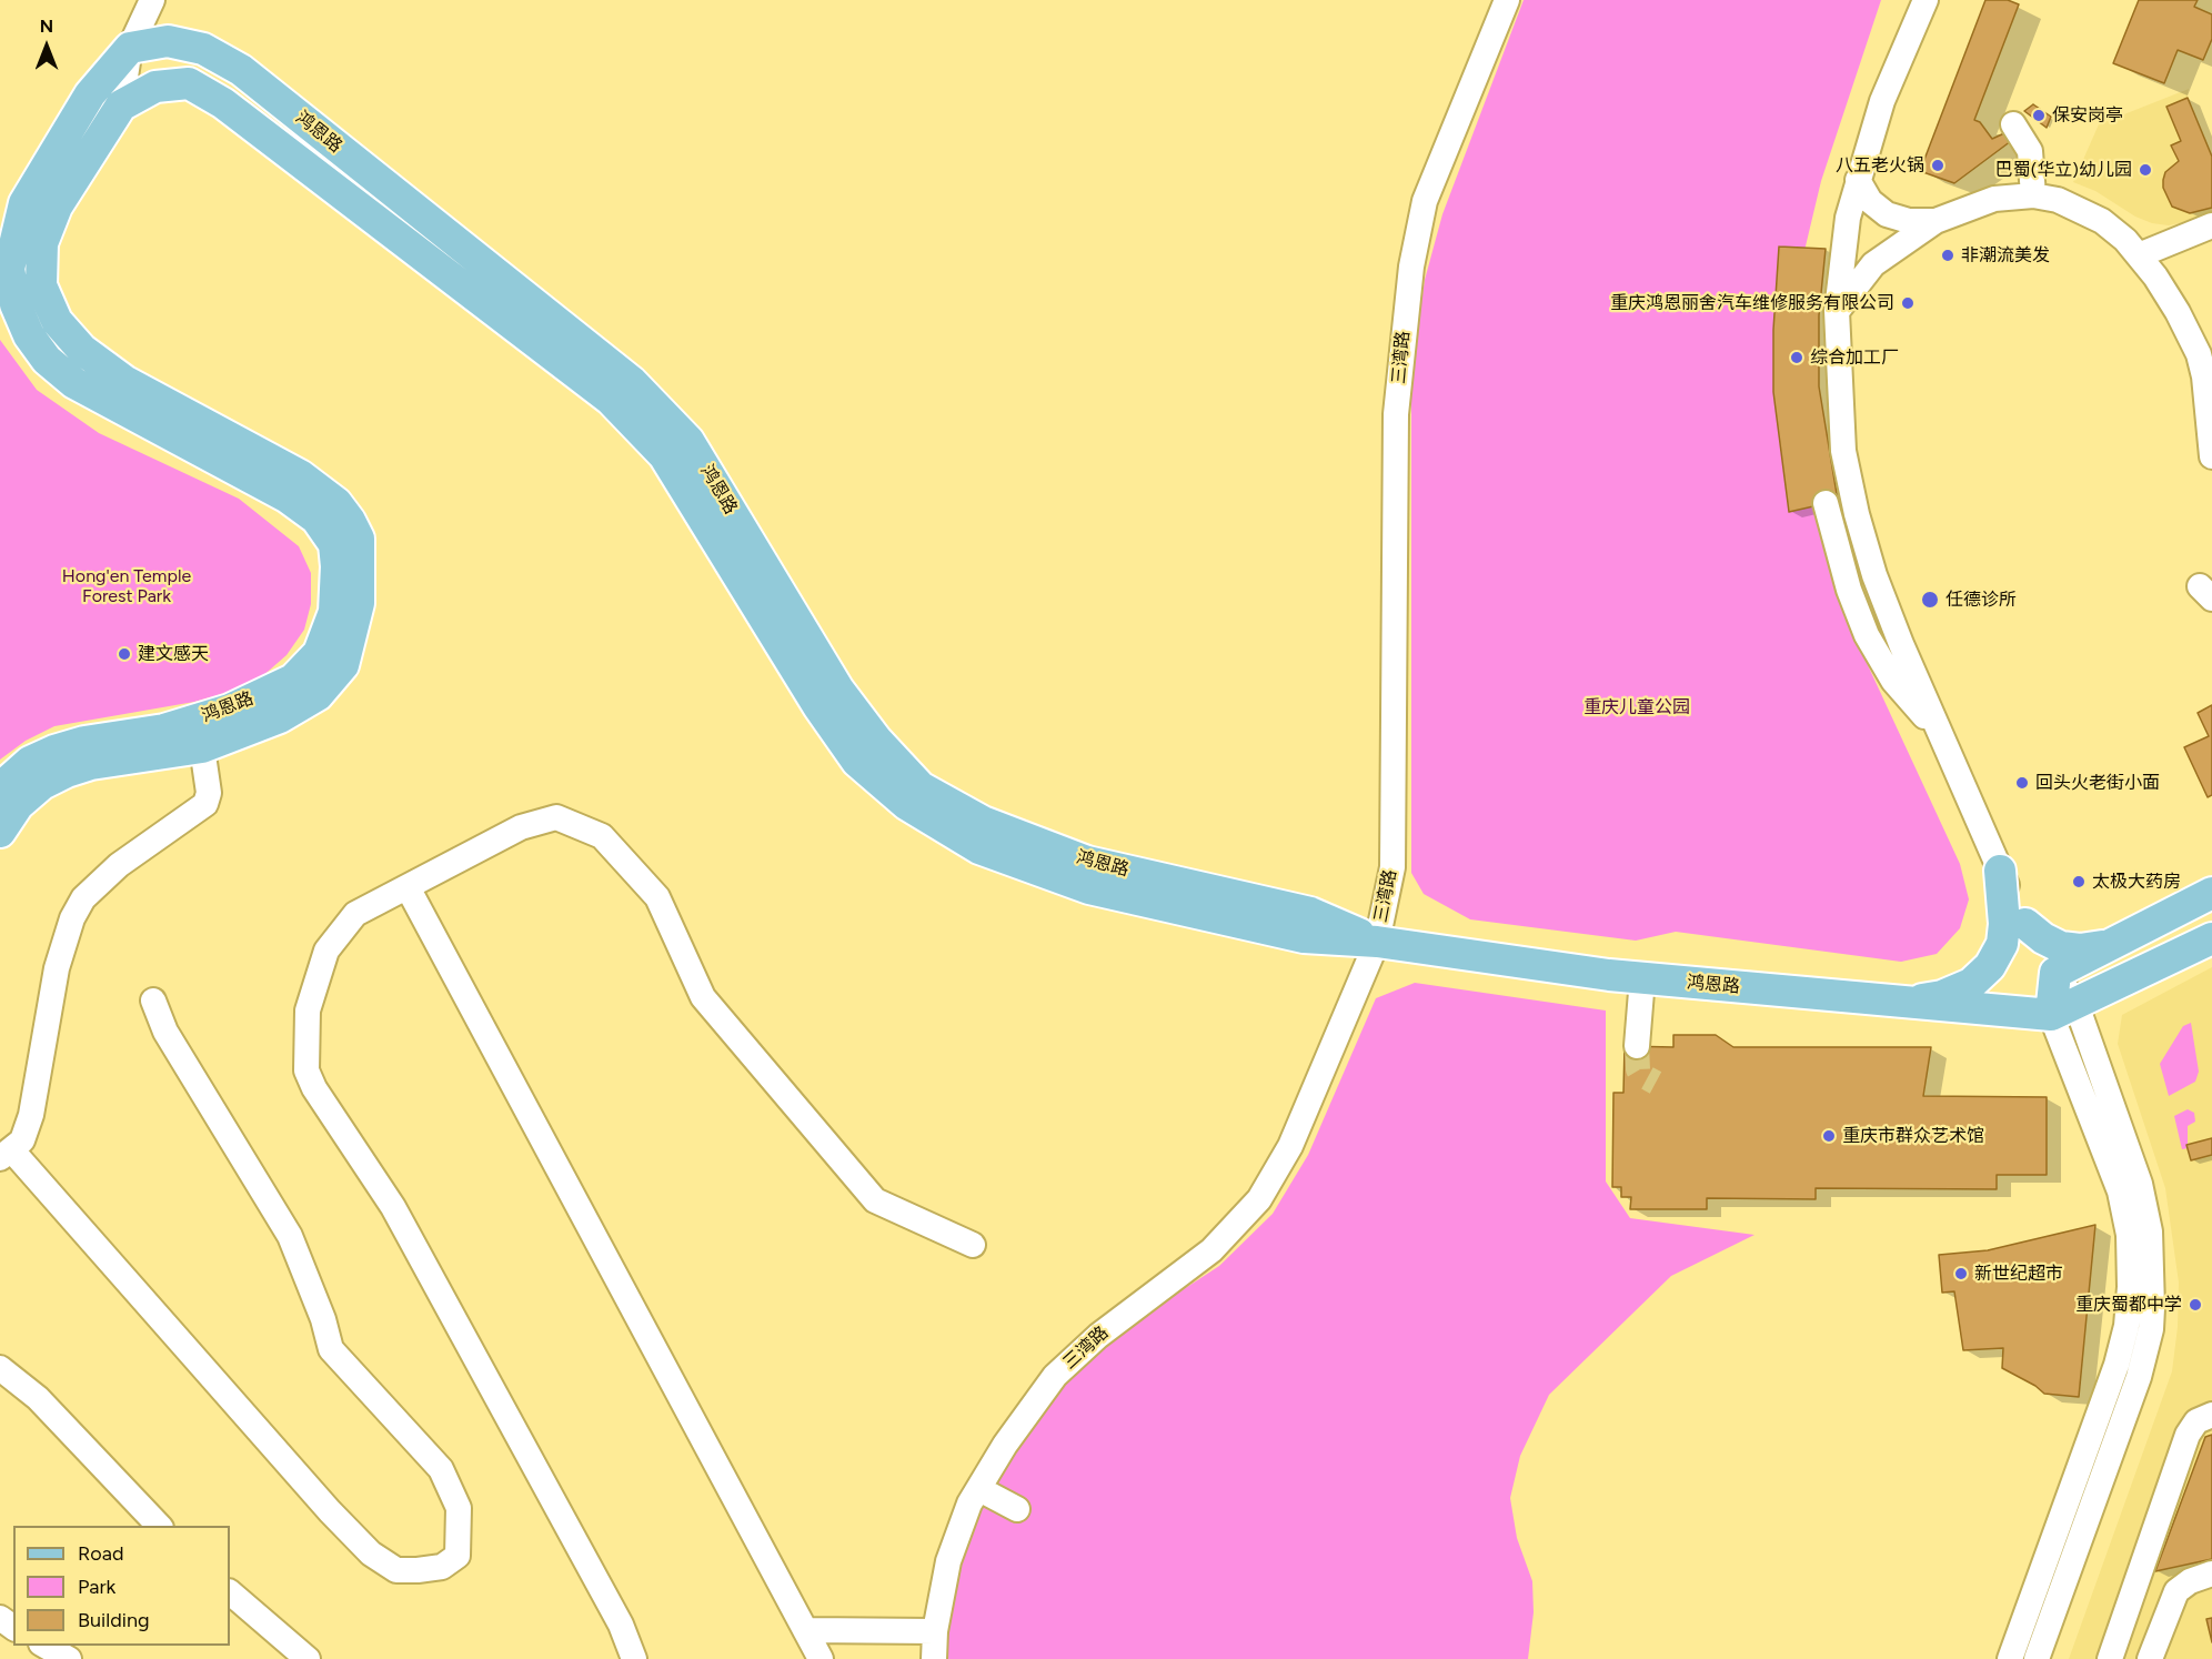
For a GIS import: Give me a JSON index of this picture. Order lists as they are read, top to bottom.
{
  "streets": {
    "main road": ["鸿恩路"],
    "street": ["三湾路"]
  },
  "crossings": [
    ["鸿恩路", "三湾路"]
  ],
  "parks": ["Hong'en Temple Forest Park", "重庆儿童公园"],
  "places": [
    "保安岗亭",
    "八五老火锅",
    "巴蜀(华立)幼儿园",
    "非潮流美发",
    "重庆鸿恩丽舍汽车维修服务有限公司",
    "综合加工厂",
    "任德诊所",
    "建文感天",
    "回头火老街小面",
    "太极大药房",
    "重庆市群众艺术馆",
    "新世纪超市",
    "重庆蜀都中学"
  ],
  "legend": ["Road", "Park", "Building"],
  "north": "top"
}
